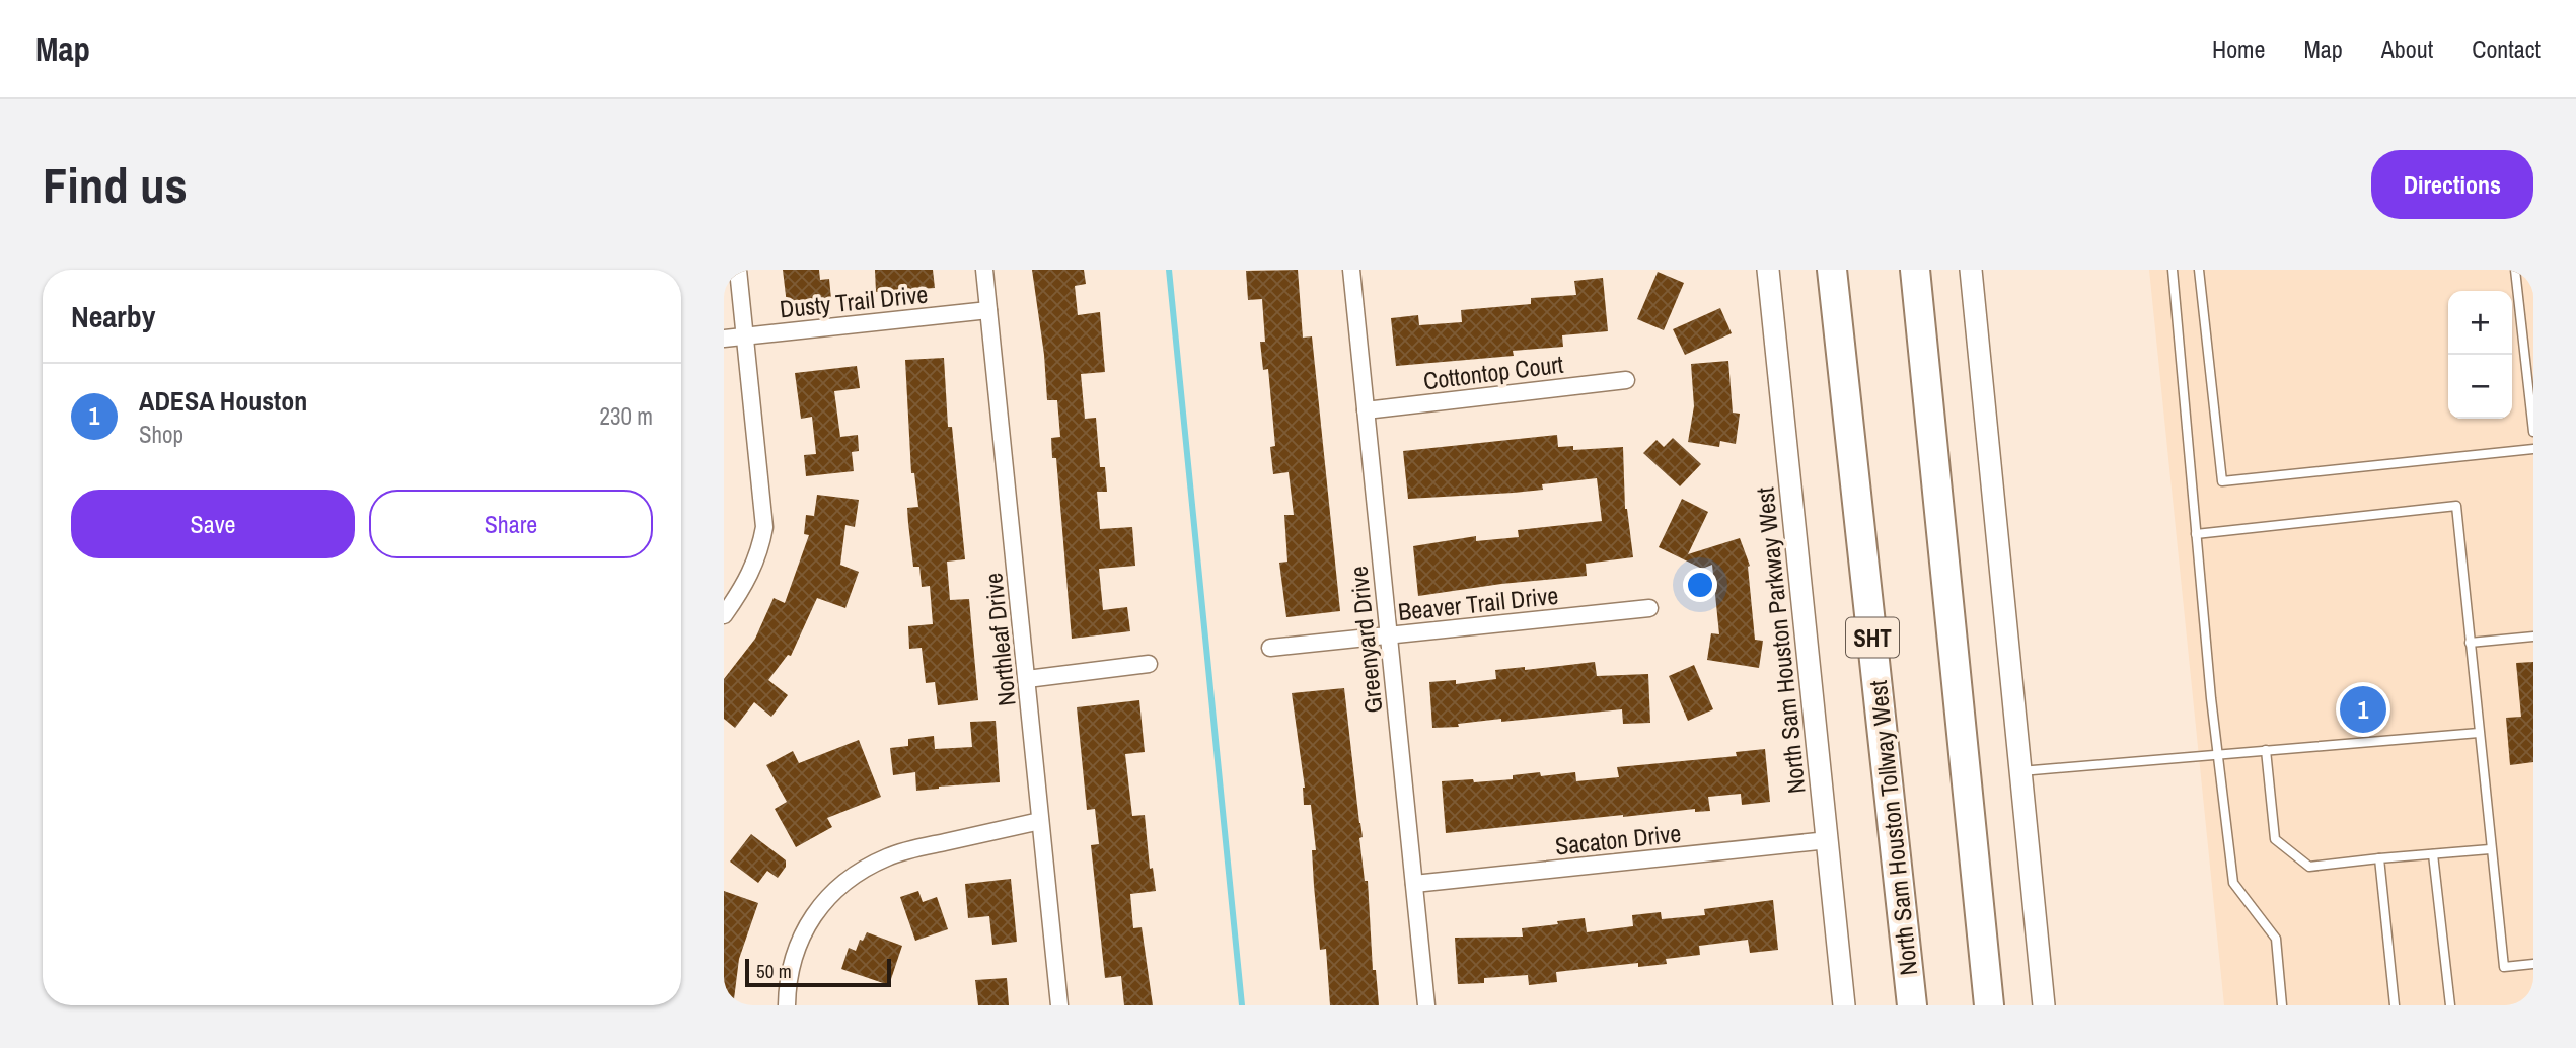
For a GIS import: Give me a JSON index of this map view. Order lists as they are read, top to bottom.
{
  "streets": {
    "highway": ["SHT", "North Sam Houston Tollway West"],
    "main road": ["North Sam Houston Parkway West"],
    "street": [
      "Dusty Trail Drive",
      "Cottontop Court",
      "Beaver Trail Drive",
      "Northleaf Drive",
      "Greenyard Drive",
      "Sacaton Drive"
    ]
  },
  "crossings": [
    ["Dusty Trail Drive", "Northleaf Drive"],
    ["Cottontop Court", "Greenyard Drive"],
    ["Beaver Trail Drive", "Greenyard Drive"],
    ["Greenyard Drive", "Sacaton Drive"],
    ["North Sam Houston Parkway West", "Sacaton Drive"]
  ],
  "scale_bar": "50 m",
  "page": {
    "header": "Map",
    "nav": [
      "Home",
      "Map",
      "About",
      "Contact"
    ],
    "buttons": [
      "Directions",
      ["Save", "Share"]
    ],
    "title": "Find us",
    "heading": "Nearby",
    "map_buttons": ["+", "−"],
    "list": [
      {
        "mark": "1",
        "name": "ADESA Houston",
        "note": "Shop",
        "value": "230 m"
      }
    ],
    "pins": "1",
    "scale": "50 m"
  }
}
